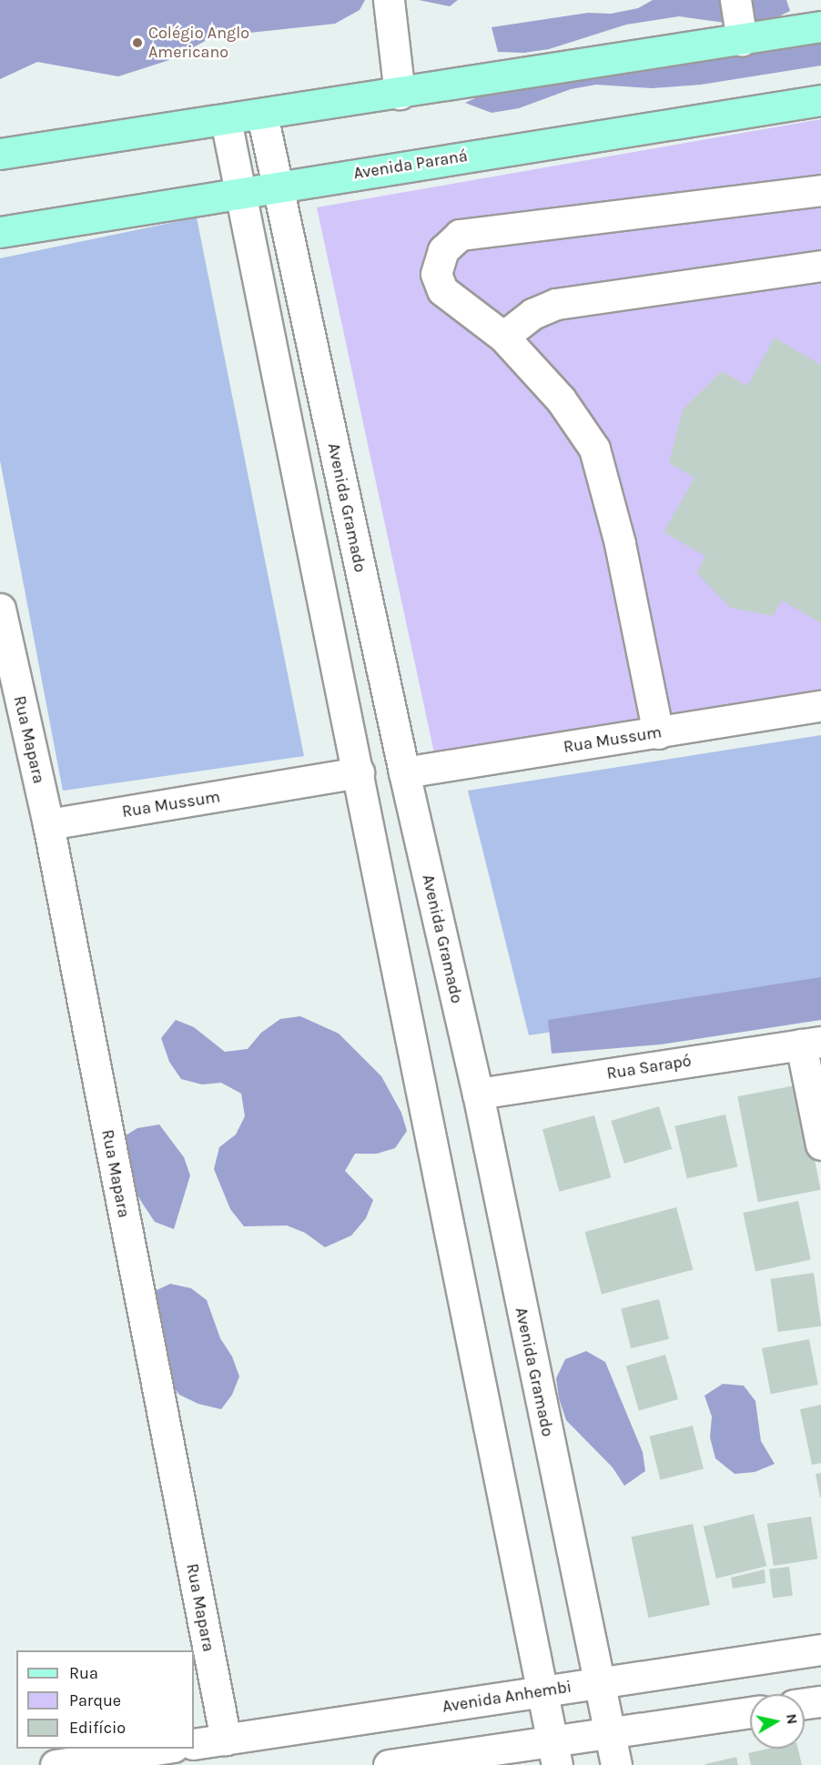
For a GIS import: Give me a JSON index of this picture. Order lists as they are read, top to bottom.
{
  "streets": {
    "main road": ["Avenida Paraná"],
    "street": [
      "Avenida Gramado",
      "Rua Mapara",
      "Rua Mussum",
      "Rua Sarapó",
      "Avenida Anhembi"
    ]
  },
  "crossings": [
    ["Avenida Paraná", "Avenida Gramado"],
    ["Avenida Gramado", "Rua Mussum"],
    ["Avenida Gramado", "Rua Sarapó"],
    ["Avenida Gramado", "Avenida Anhembi"],
    ["Rua Mapara", "Rua Mussum"],
    ["Rua Mapara", "Avenida Anhembi"]
  ],
  "places": ["Colégio Anglo Americano"],
  "legend": ["Rua", "Parque", "Edifício"],
  "north": "right"
}
